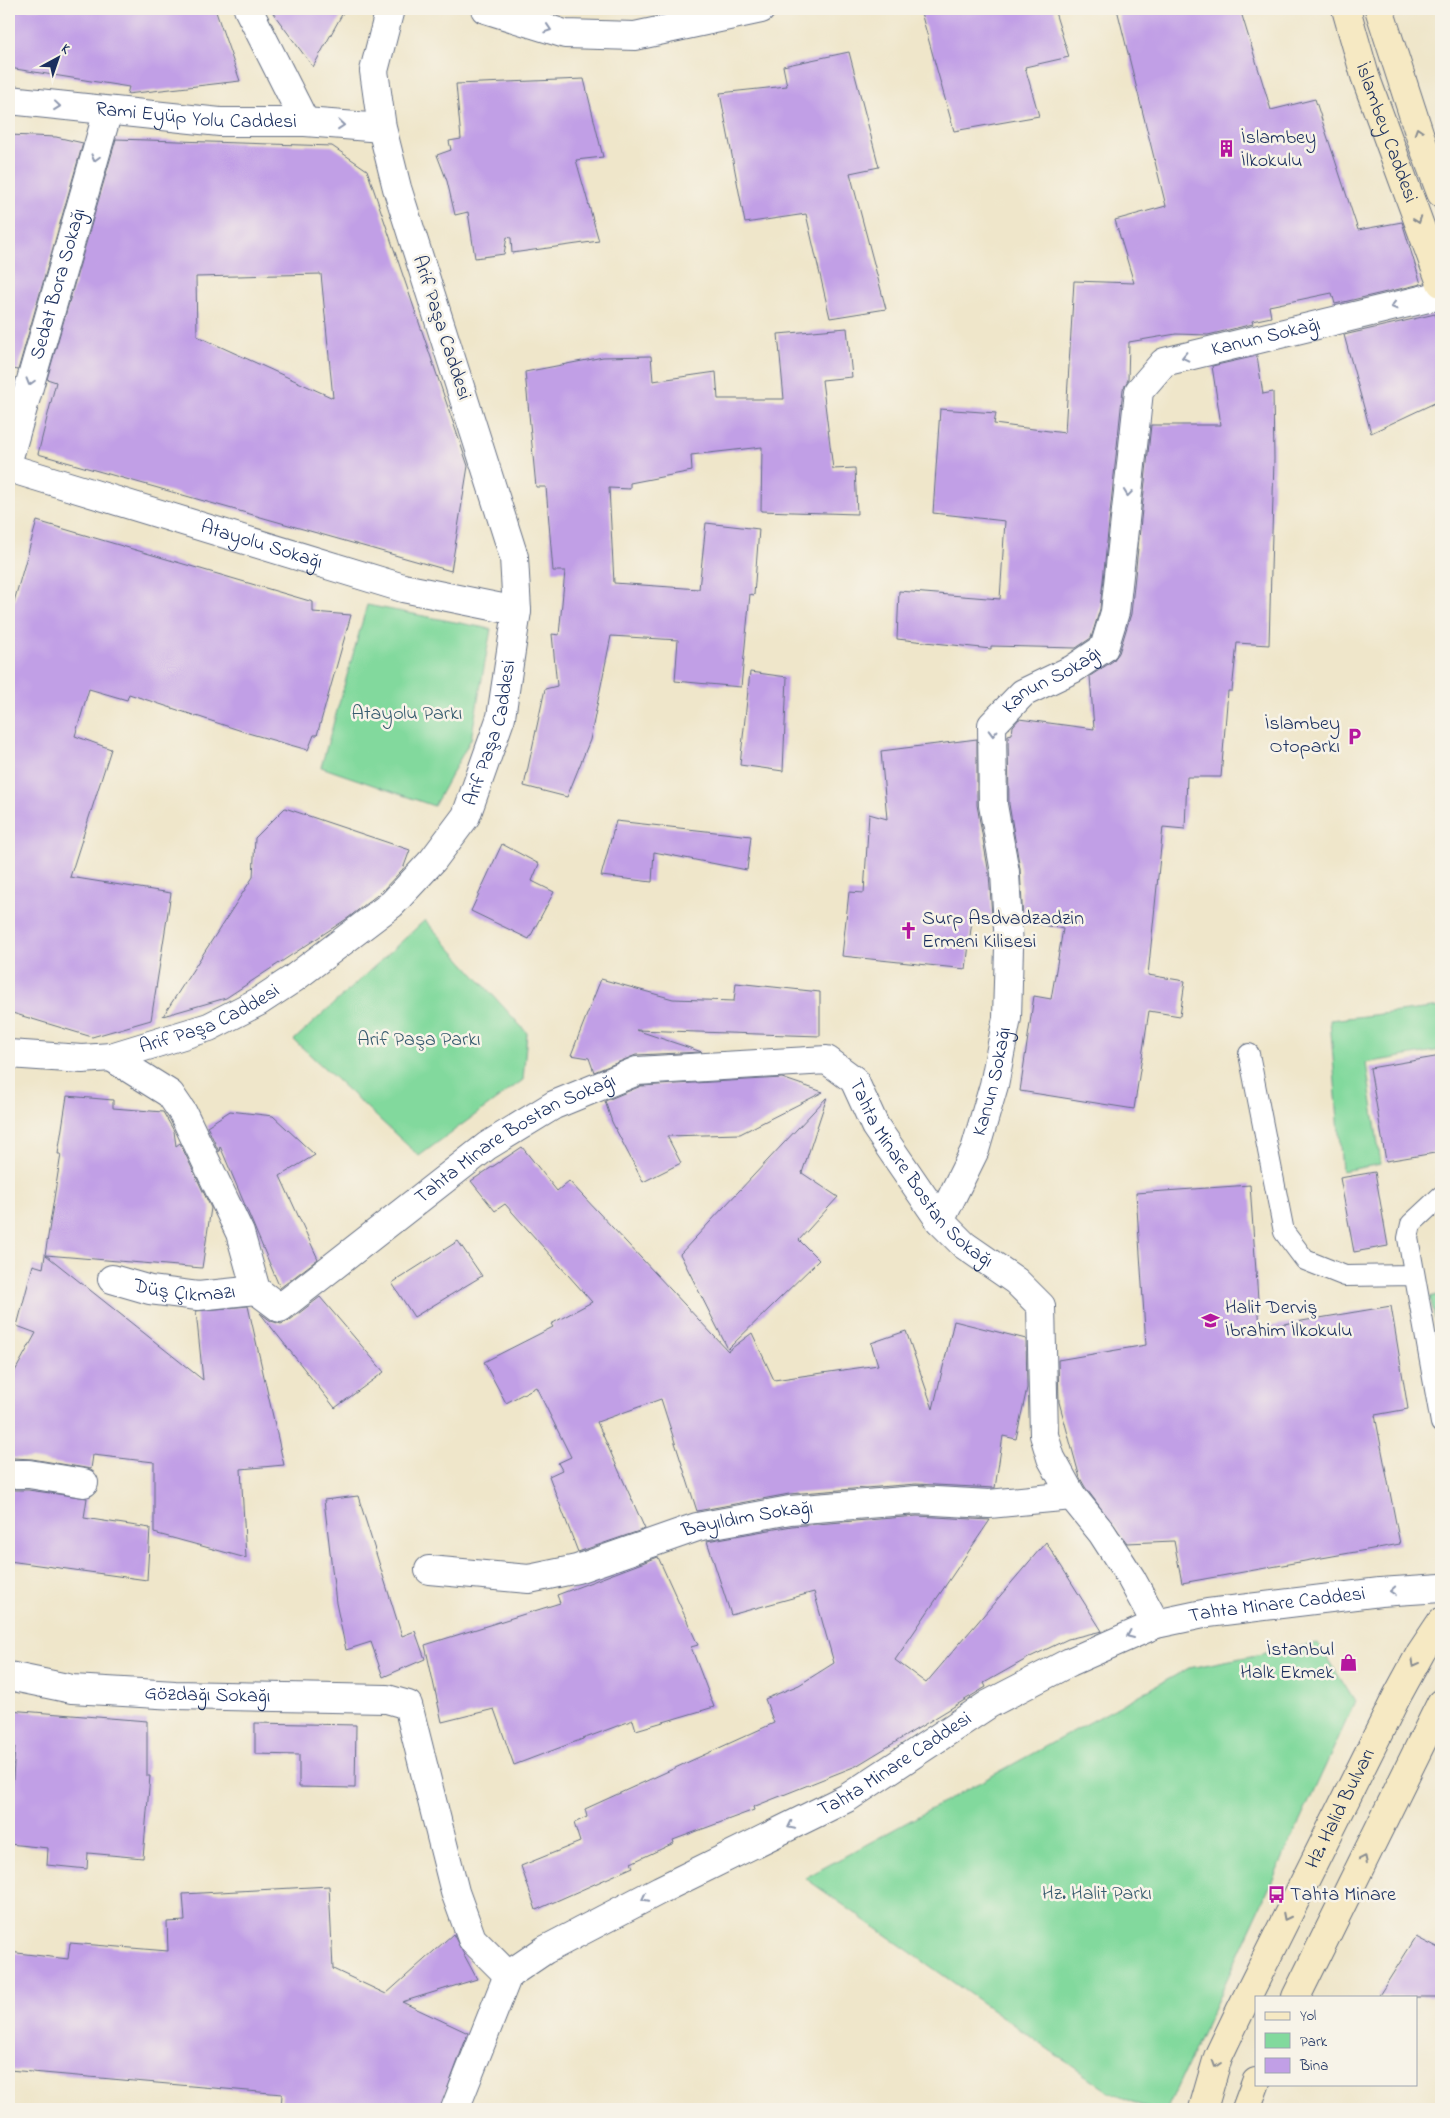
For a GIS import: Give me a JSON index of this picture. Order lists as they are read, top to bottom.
{
  "streets": {
    "main road": ["İslambey Caddesi", "Hz. Halid Bulvarı"],
    "street": [
      "Rami Eyüp Yolu Caddesi",
      "Sedat Bora Sokağı",
      "Arif Paşa Caddesi",
      "Kanun Sokağı",
      "Atayolu Sokağı",
      "Tahta Minare Bostan Sokağı",
      "Düş Çıkmazı",
      "Bayıldım Sokağı",
      "Tahta Minare Caddesi",
      "Gözdağı Sokağı"
    ]
  },
  "crossings": [
    ["Rami Eyüp Yolu Caddesi", "Sedat Bora Sokağı"],
    ["Rami Eyüp Yolu Caddesi", "Arif Paşa Caddesi"],
    ["Arif Paşa Caddesi", "Atayolu Sokağı"],
    ["Kanun Sokağı", "Tahta Minare Bostan Sokağı"],
    ["Tahta Minare Bostan Sokağı", "Düş Çıkmazı"],
    ["Tahta Minare Bostan Sokağı", "Bayıldım Sokağı"],
    ["Tahta Minare Bostan Sokağı", "Tahta Minare Caddesi"],
    ["Tahta Minare Caddesi", "Gözdağı Sokağı"]
  ],
  "one_way": [
    "Rami Eyüp Yolu Caddesi",
    "Sedat Bora Sokağı",
    "Kanun Sokağı",
    "Tahta Minare Caddesi"
  ],
  "parks": ["Atayolu Parkı", "Arif Paşa Parkı", "Hz. Halit Parkı"],
  "places": {
    "building": ["İslambey İlkokulu"],
    "parking": ["İslambey Otoparkı"],
    "church": ["Surp Asdvadzadzin Ermeni Kilisesi"],
    "school or university": ["Halit Derviş İbrahim İlkokulu"],
    "shop": ["İstanbul Halk Ekmek"],
    "bus stop": ["Tahta Minare"]
  },
  "legend": ["Yol", "Park", "Bina"],
  "north": "top right"
}
